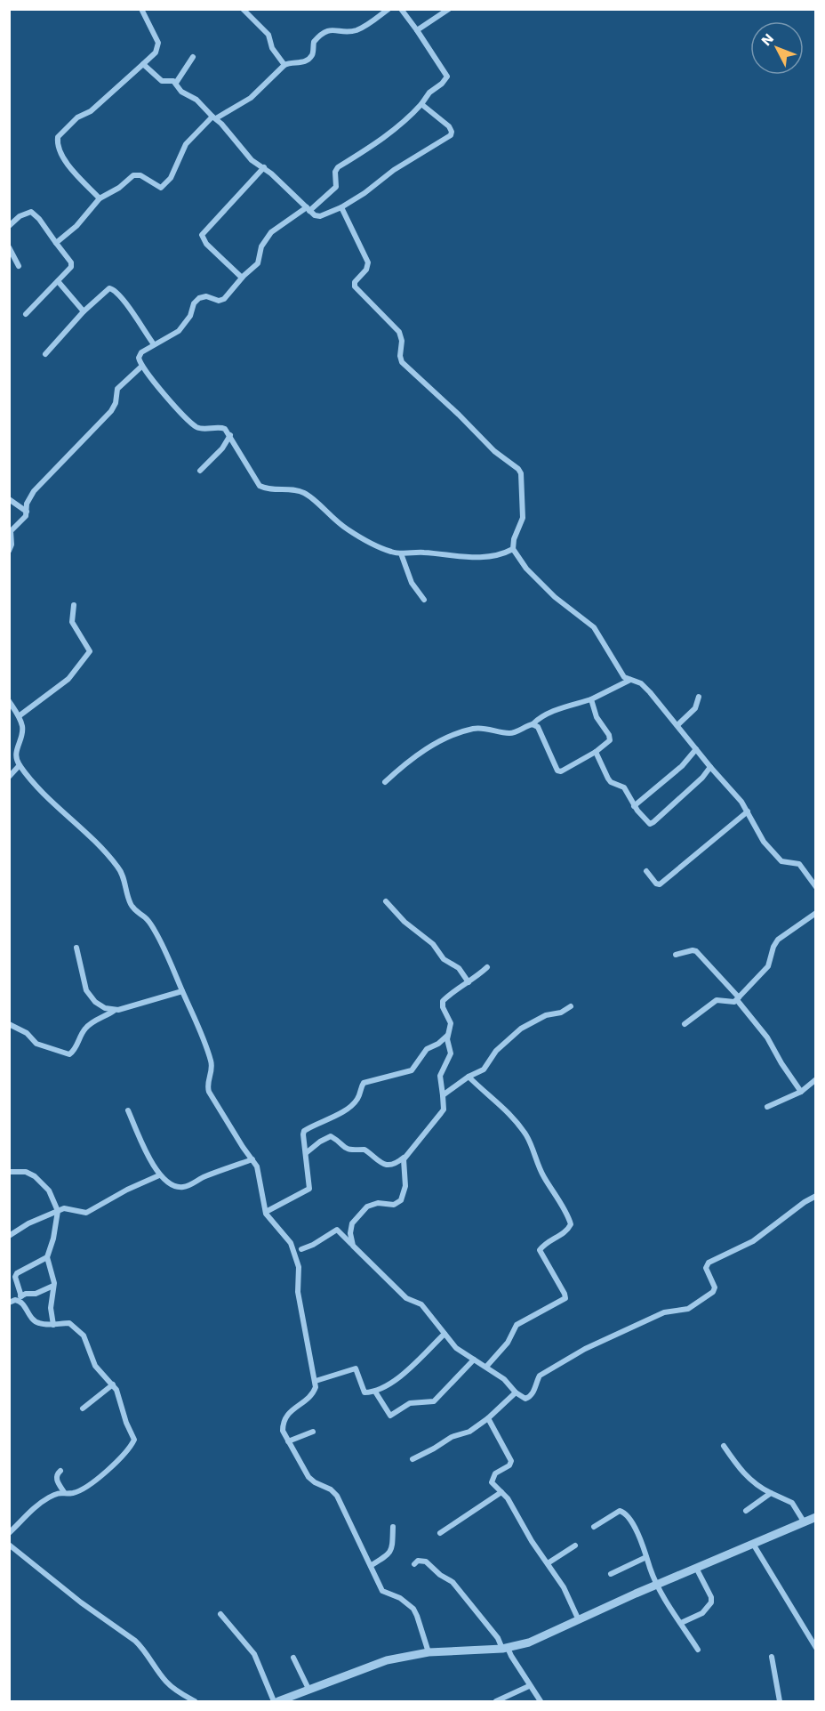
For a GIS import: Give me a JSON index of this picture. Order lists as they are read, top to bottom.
{
  "north": "top left"
}
